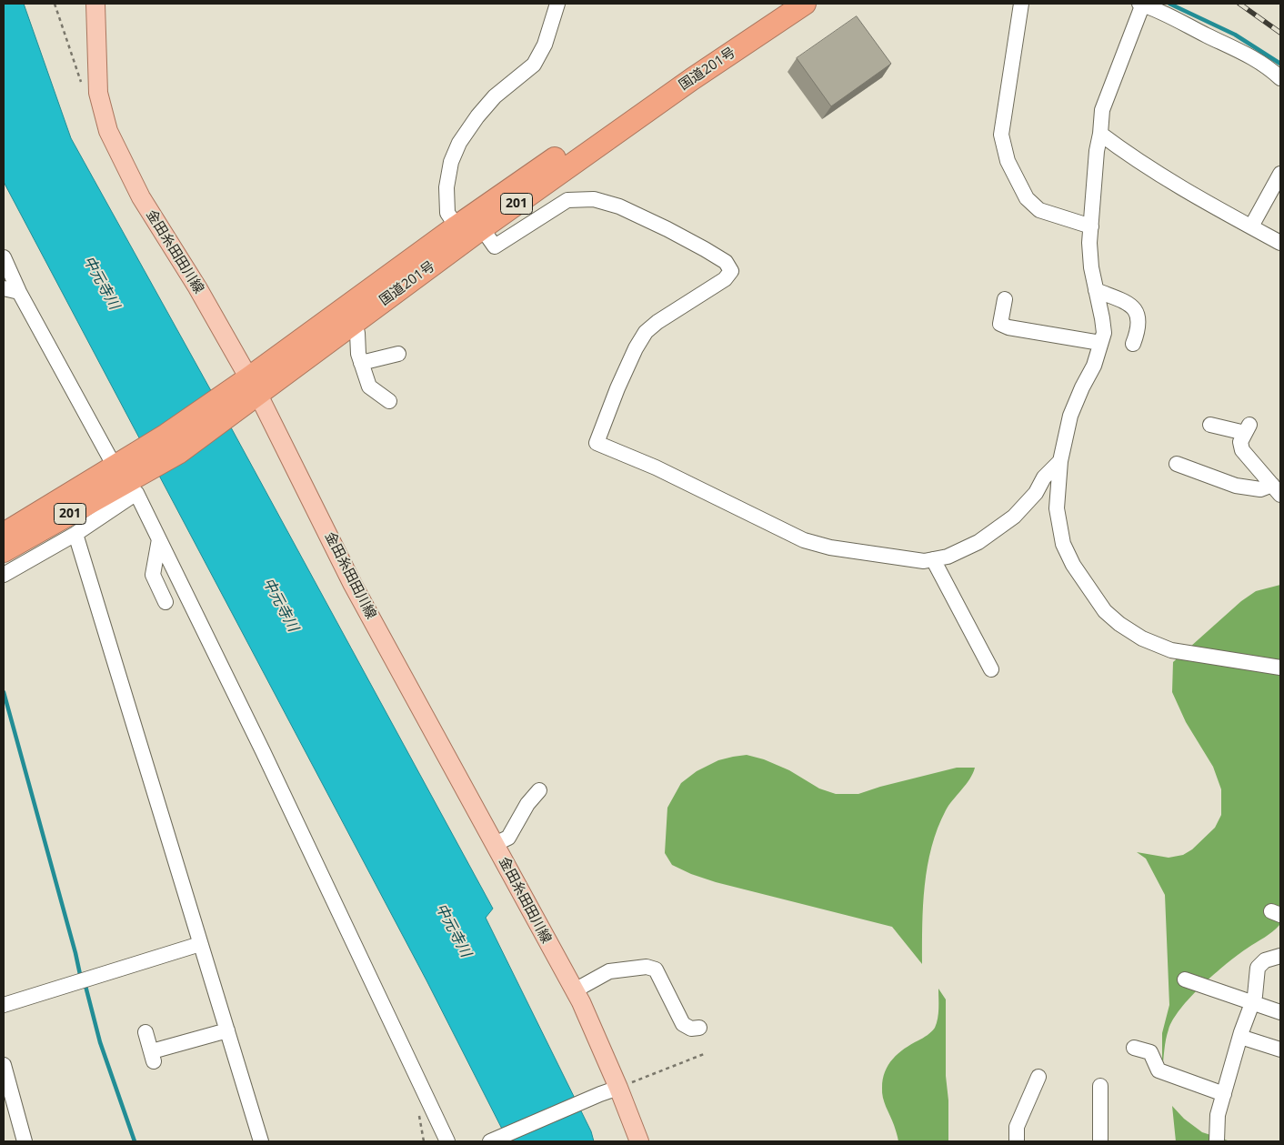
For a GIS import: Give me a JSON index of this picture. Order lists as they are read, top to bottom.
{
  "streets": {
    "highway": ["国道201号", "201"],
    "main road": ["金田糸田田川線"]
  },
  "crossings": [
    ["国道201号", "金田糸田田川線"]
  ],
  "water": ["中元寺川"]
}
